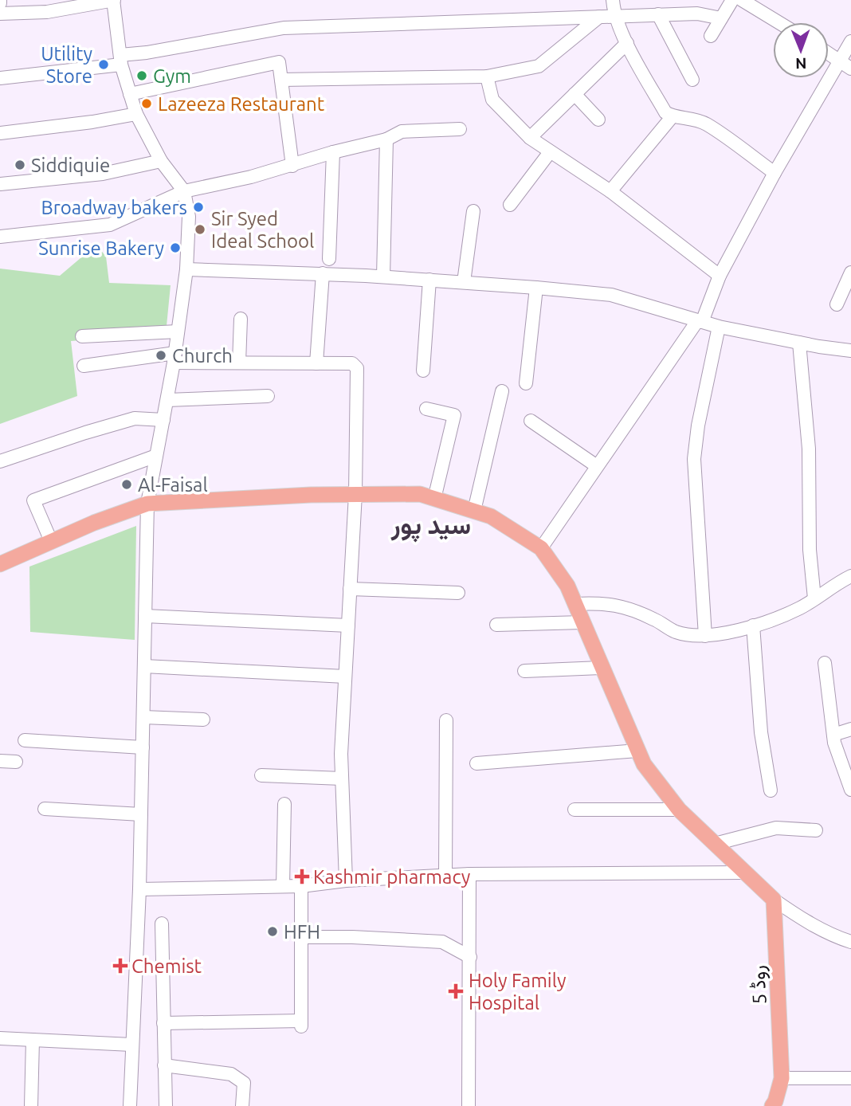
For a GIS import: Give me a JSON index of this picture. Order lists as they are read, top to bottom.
{
  "streets": {
    "main road": ["روڈ 5"]
  },
  "districts": ["سید پور"],
  "places": {
    "other": [
      "Utility Store",
      "Gym",
      "Lazeeza Restaurant",
      "Siddiquie",
      "Broadway bakers",
      "Sir Syed Ideal School",
      "Sunrise Bakery",
      "Church",
      "Al-Faisal",
      "HFH"
    ],
    "health": ["Kashmir pharmacy", "Chemist", "Holy Family Hospital"]
  },
  "north": "bottom"
}
